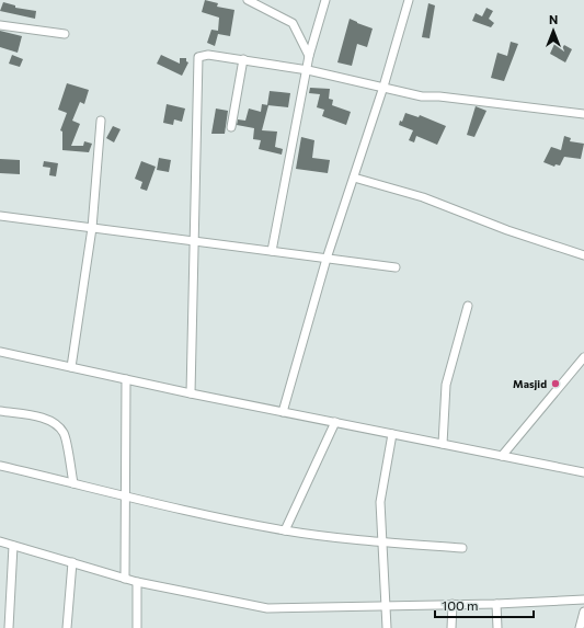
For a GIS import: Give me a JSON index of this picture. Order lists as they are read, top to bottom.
{
  "places": ["Masjid"],
  "scale_bar": "100 m",
  "north": "top"
}
